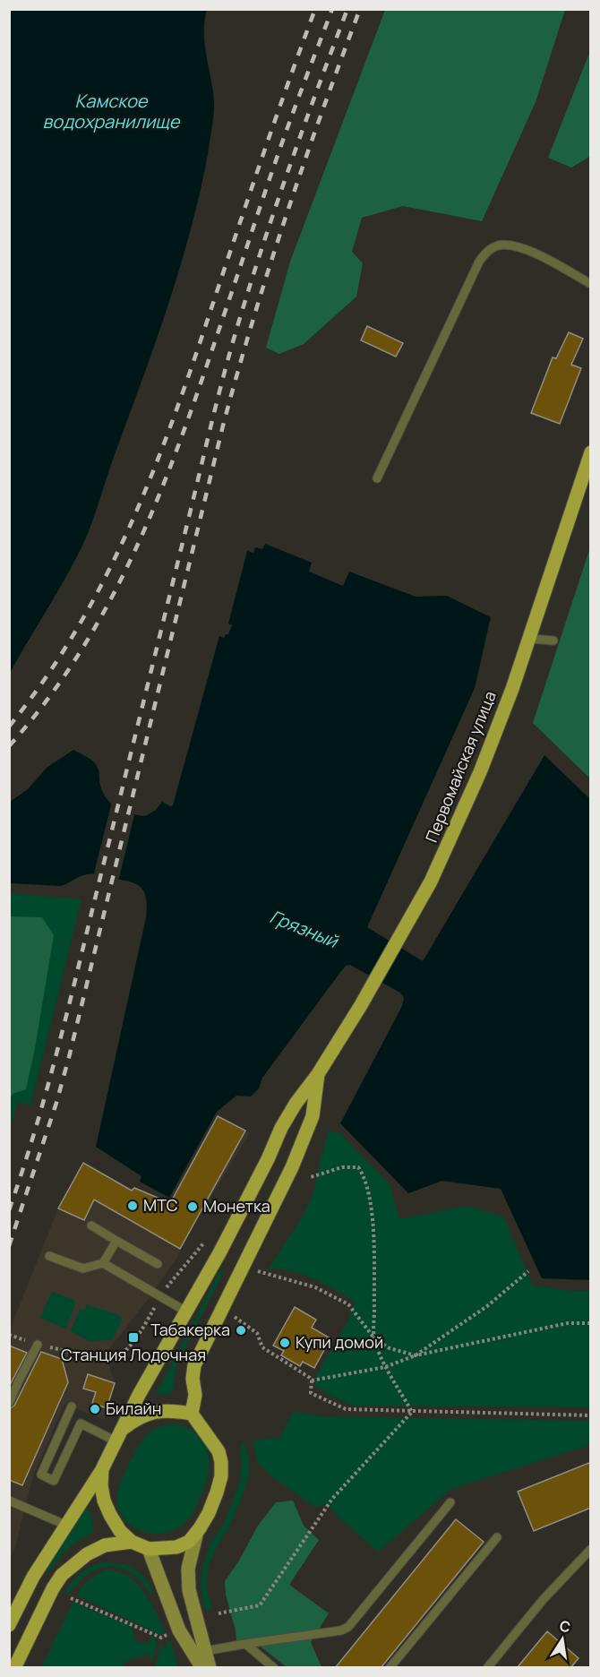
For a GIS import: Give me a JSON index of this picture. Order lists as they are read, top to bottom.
{
  "streets": {
    "main road": ["Первомайская улица"]
  },
  "water": ["Камское водохранилище", "Грязный"],
  "places": {
    "other": [
      "МТС",
      "Монетка",
      "Табакерка",
      "Купи домой",
      "Билайн"
    ],
    "transit": ["Станция Лодочная"]
  },
  "north": "top"
}
